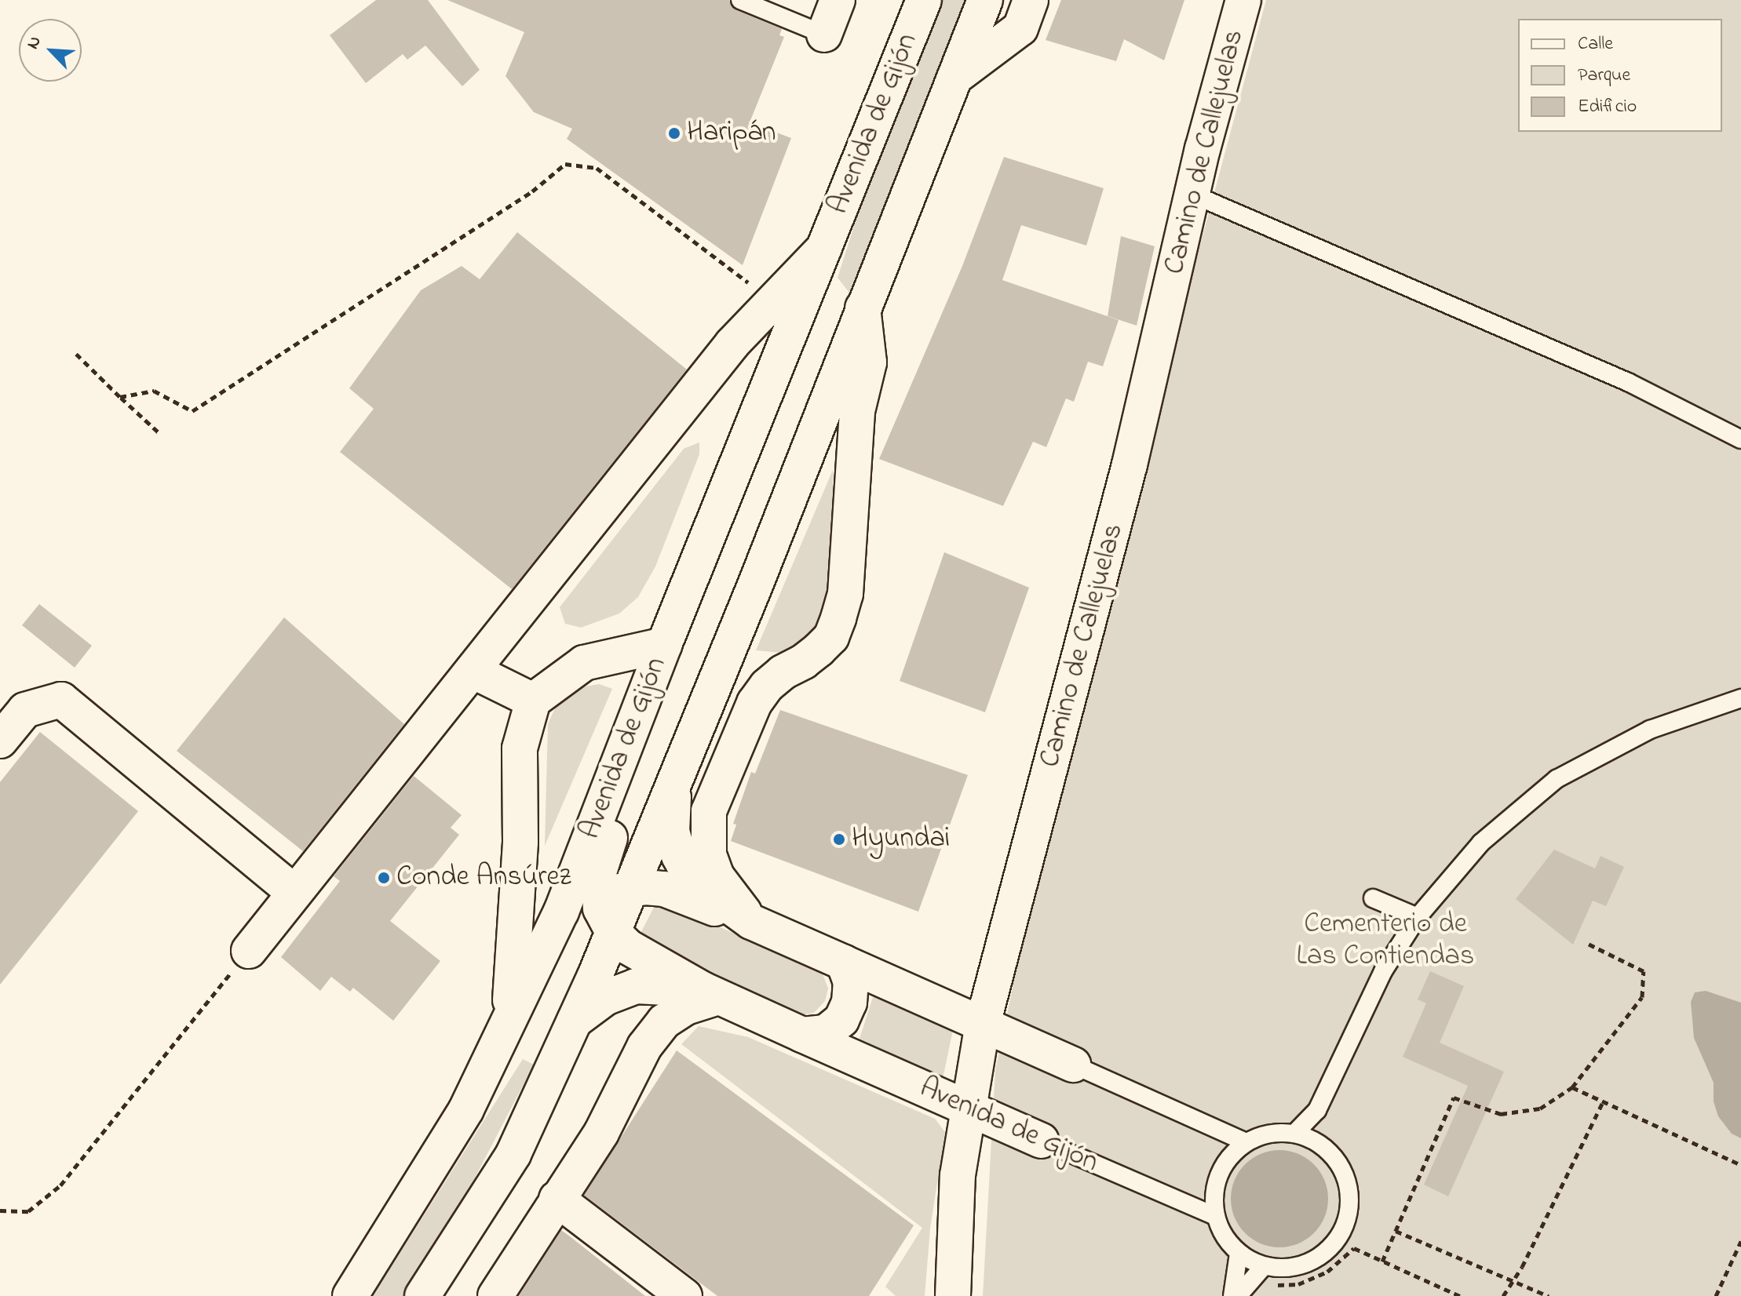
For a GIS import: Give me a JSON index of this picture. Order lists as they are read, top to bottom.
{
  "streets": {
    "main road": ["Avenida de Gijón", "Camino de Callejuelas"]
  },
  "crossings": [
    ["Avenida de Gijón", "Camino de Callejuelas"]
  ],
  "parks": ["Cementerio de Las Contiendas"],
  "places": ["Haripán", "Hyundai", "Conde Ansúrez"],
  "legend": ["Calle", "Parque", "Edificio"],
  "north": "top left"
}
